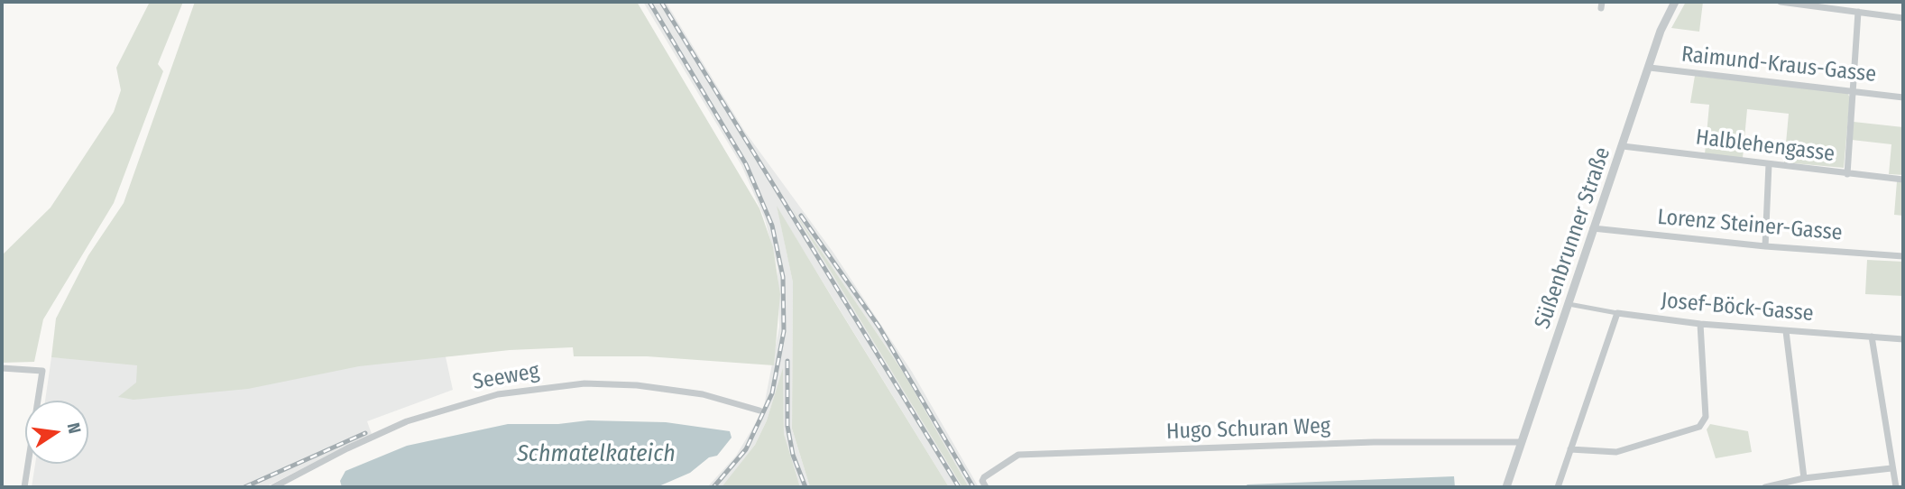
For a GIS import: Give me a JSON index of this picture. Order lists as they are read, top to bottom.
{
  "streets": {
    "street": [
      "Raimund-Kraus-Gasse",
      "Halblehengasse",
      "Lorenz Steiner-Gasse",
      "Süßenbrunner Straße",
      "Josef-Böck-Gasse",
      "Seeweg",
      "Hugo Schuran Weg"
    ]
  },
  "crossings": [
    ["Raimund-Kraus-Gasse", "Süßenbrunner Straße"],
    ["Halblehengasse", "Süßenbrunner Straße"],
    ["Lorenz Steiner-Gasse", "Süßenbrunner Straße"],
    ["Süßenbrunner Straße", "Josef-Böck-Gasse"],
    ["Süßenbrunner Straße", "Hugo Schuran Weg"]
  ],
  "water": ["Schmatelkateich"],
  "north": "right"
}
